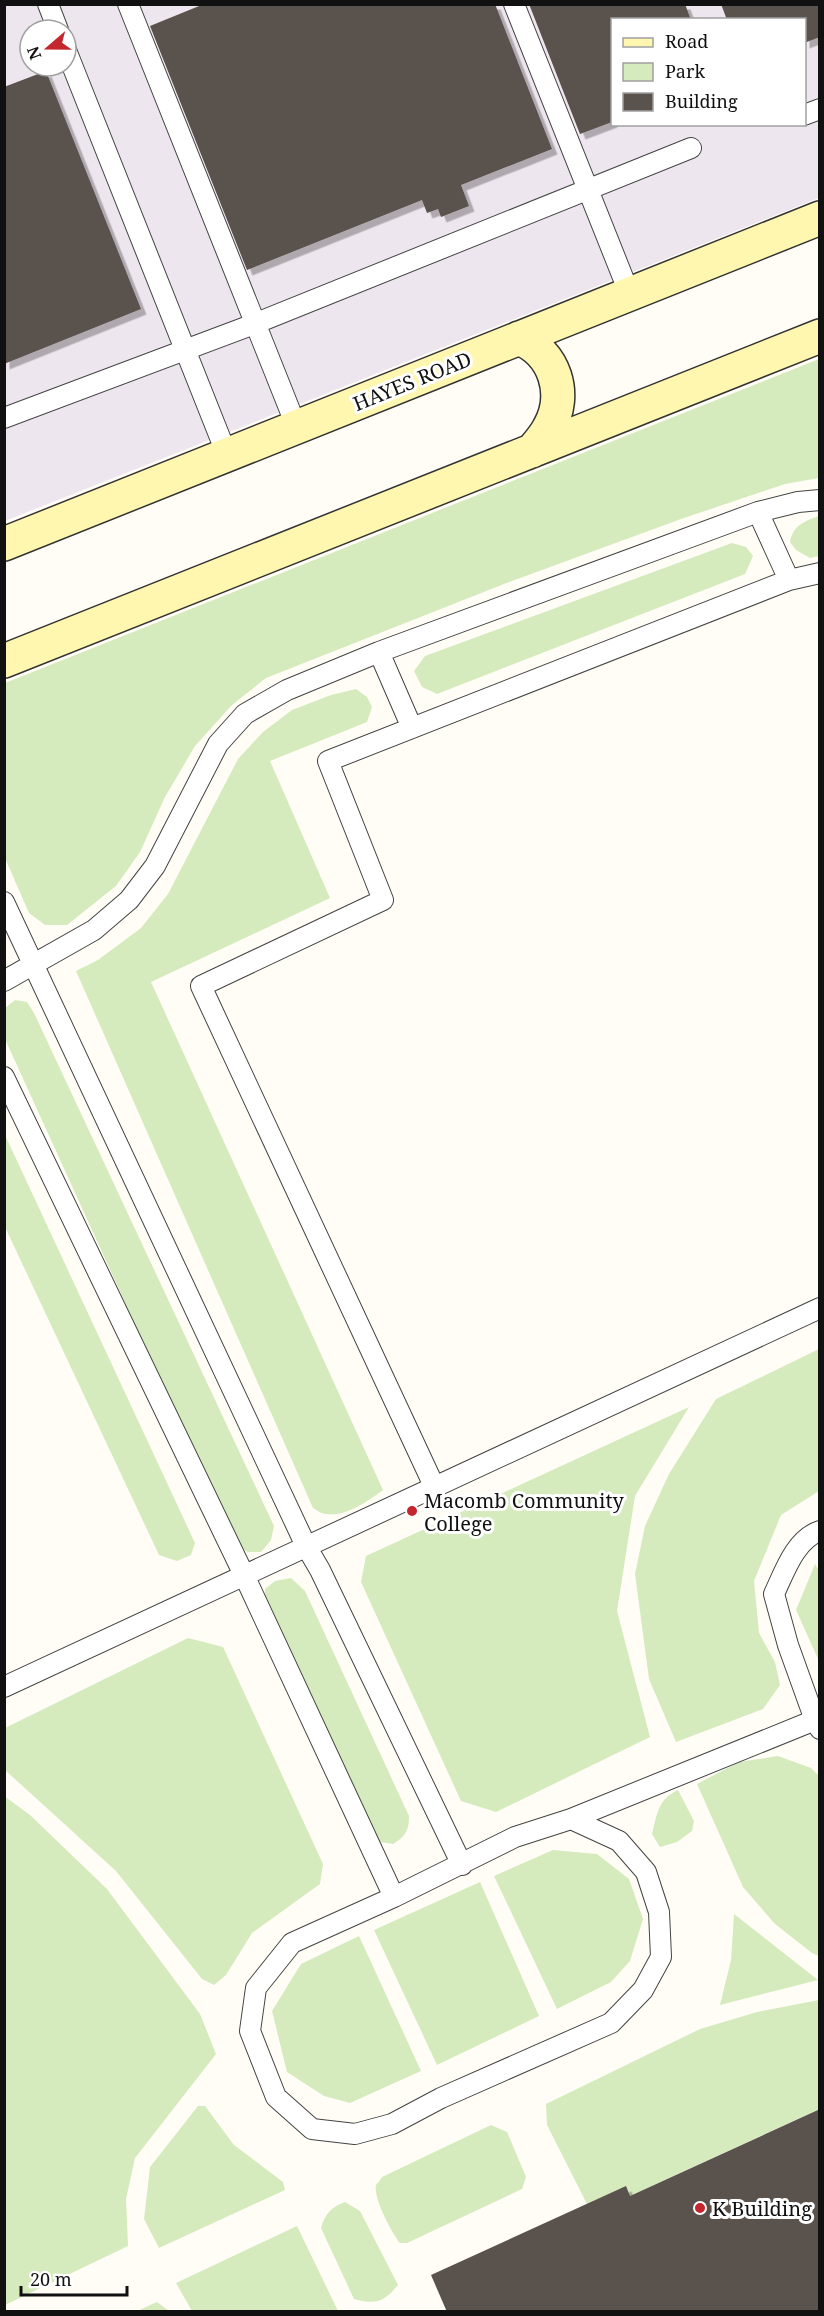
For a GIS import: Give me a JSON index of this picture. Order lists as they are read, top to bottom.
{
  "streets": {
    "street": ["HAYES ROAD"]
  },
  "places": ["Macomb Community College", "K Building"],
  "legend": ["Road", "Park", "Building"],
  "scale_bar": "20 m",
  "north": "left"
}
